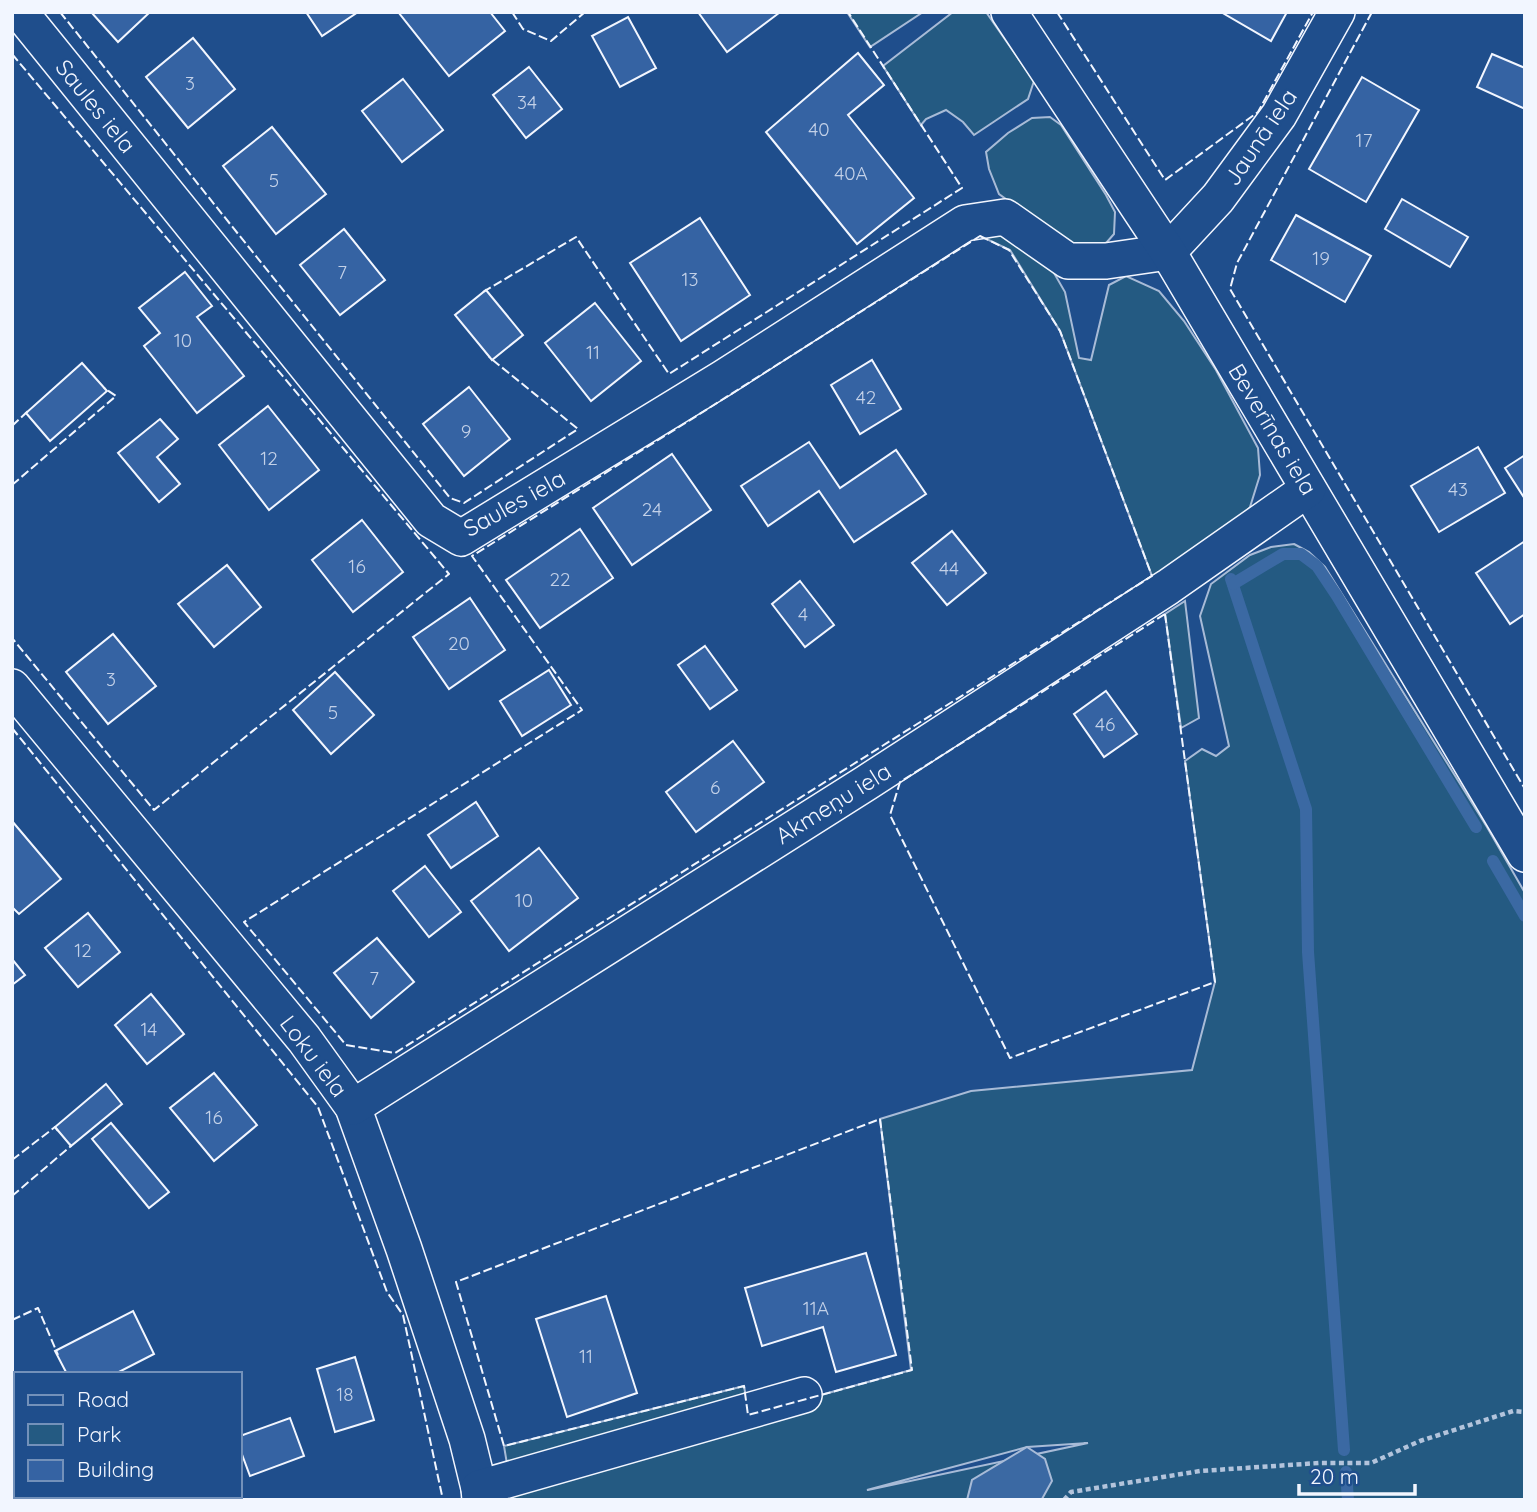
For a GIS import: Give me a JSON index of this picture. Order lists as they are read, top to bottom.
{
  "streets": {
    "street": [
      "Saules iela",
      "Jaunā iela",
      "Beverīnas iela",
      "Akmeņu iela",
      "Loku iela"
    ]
  },
  "crossings": [
    ["Saules iela", "Jaunā iela"],
    ["Saules iela", "Beverīnas iela"],
    ["Jaunā iela", "Beverīnas iela"],
    ["Beverīnas iela", "Akmeņu iela"],
    ["Akmeņu iela", "Loku iela"]
  ],
  "house_numbers": [
    "3",
    "34",
    "40",
    "17",
    "40A",
    "5",
    "19",
    "7",
    "13",
    "10",
    "11",
    "42",
    "9",
    "12",
    "43",
    "24",
    "16",
    "44",
    "22",
    "4",
    "20",
    "3",
    "5",
    "46",
    "6",
    "10",
    "12",
    "7",
    "14",
    "16",
    "11A",
    "11",
    "18"
  ],
  "legend": ["Road", "Park", "Building"],
  "scale_bar": "20 m"
}
